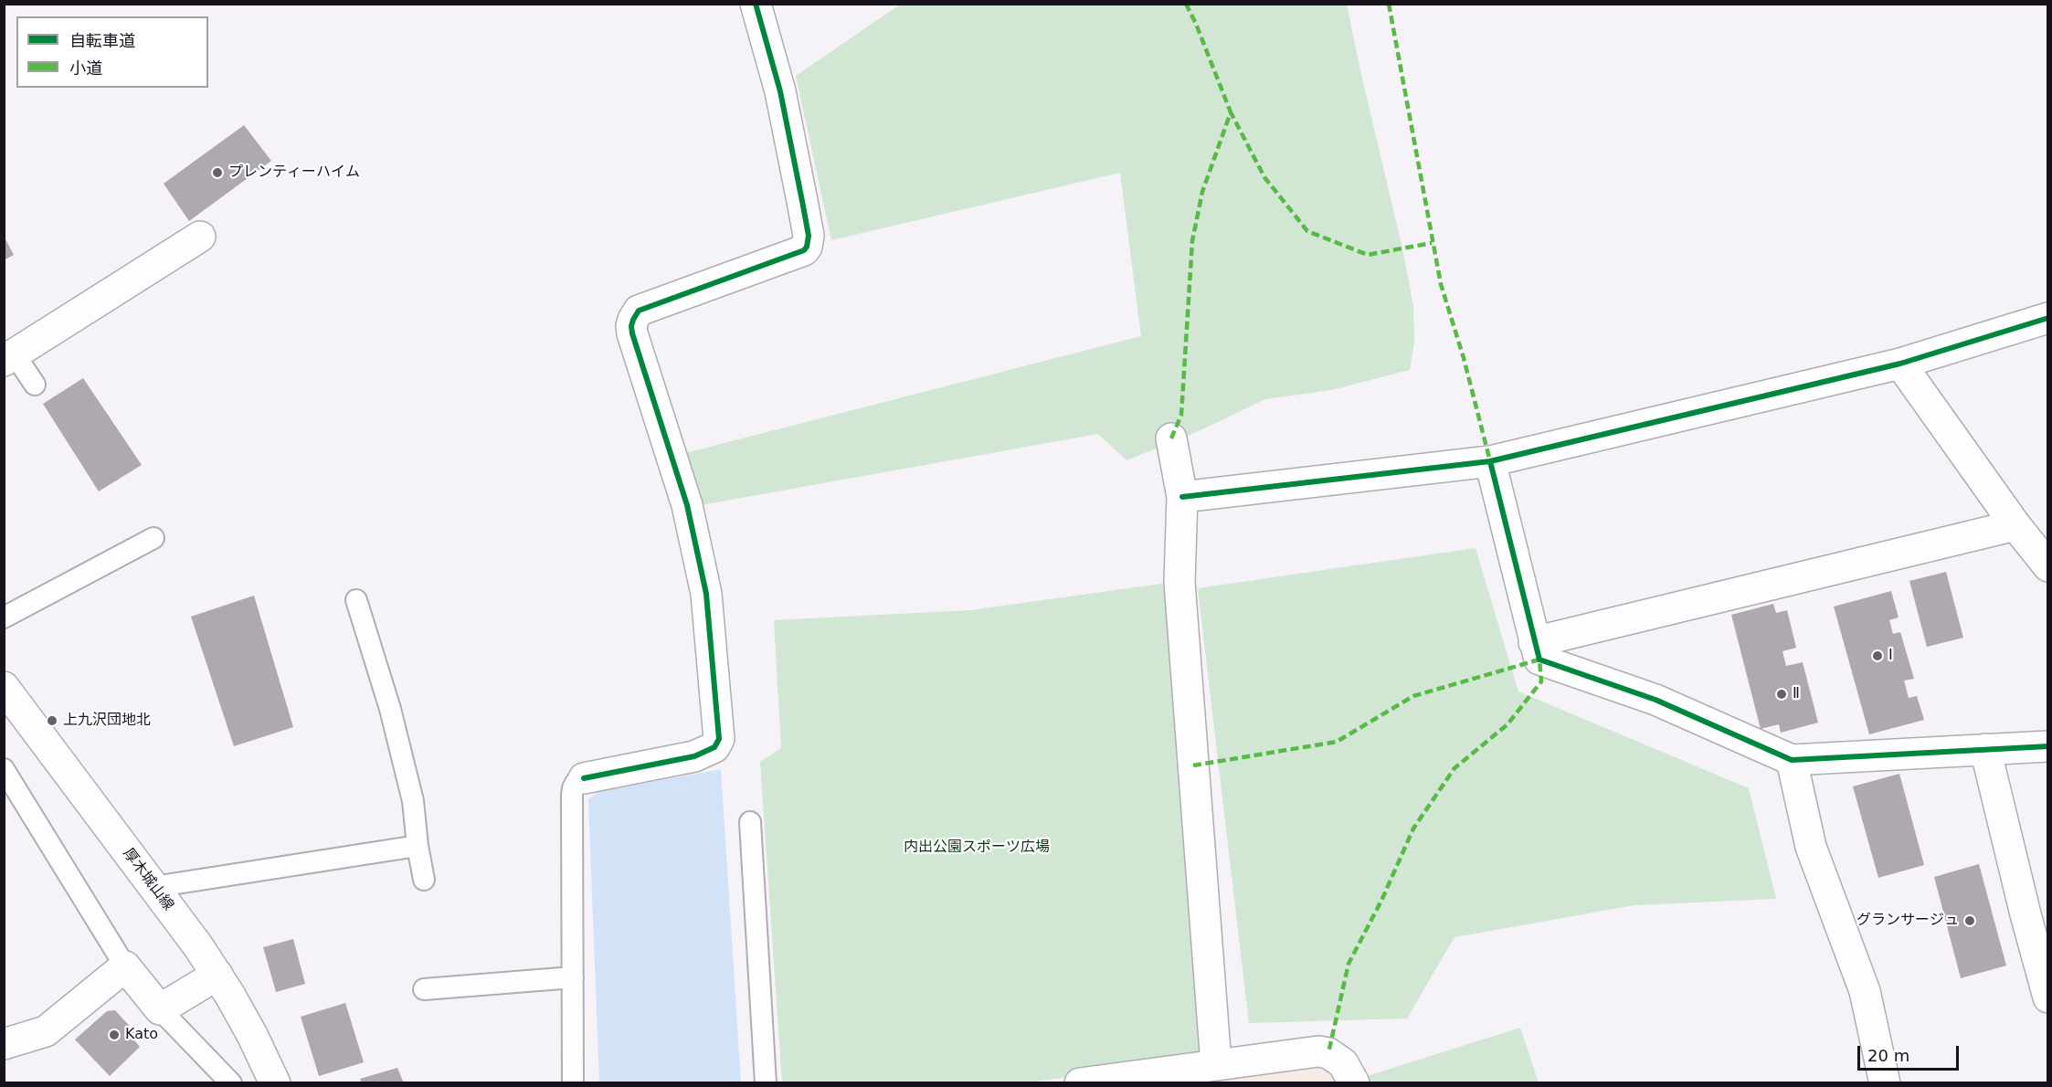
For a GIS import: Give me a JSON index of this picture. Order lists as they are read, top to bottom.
{
  "streets": {
    "street": ["厚木城山線"]
  },
  "parks": ["内出公園スポーツ広場"],
  "places": [
    "プレンティーハイム",
    "Ⅰ",
    "Ⅱ",
    "上九沢団地北",
    "グランサージュ",
    "Kato"
  ],
  "legend": ["自転車道", "小道"],
  "scale_bar": "20 m"
}
